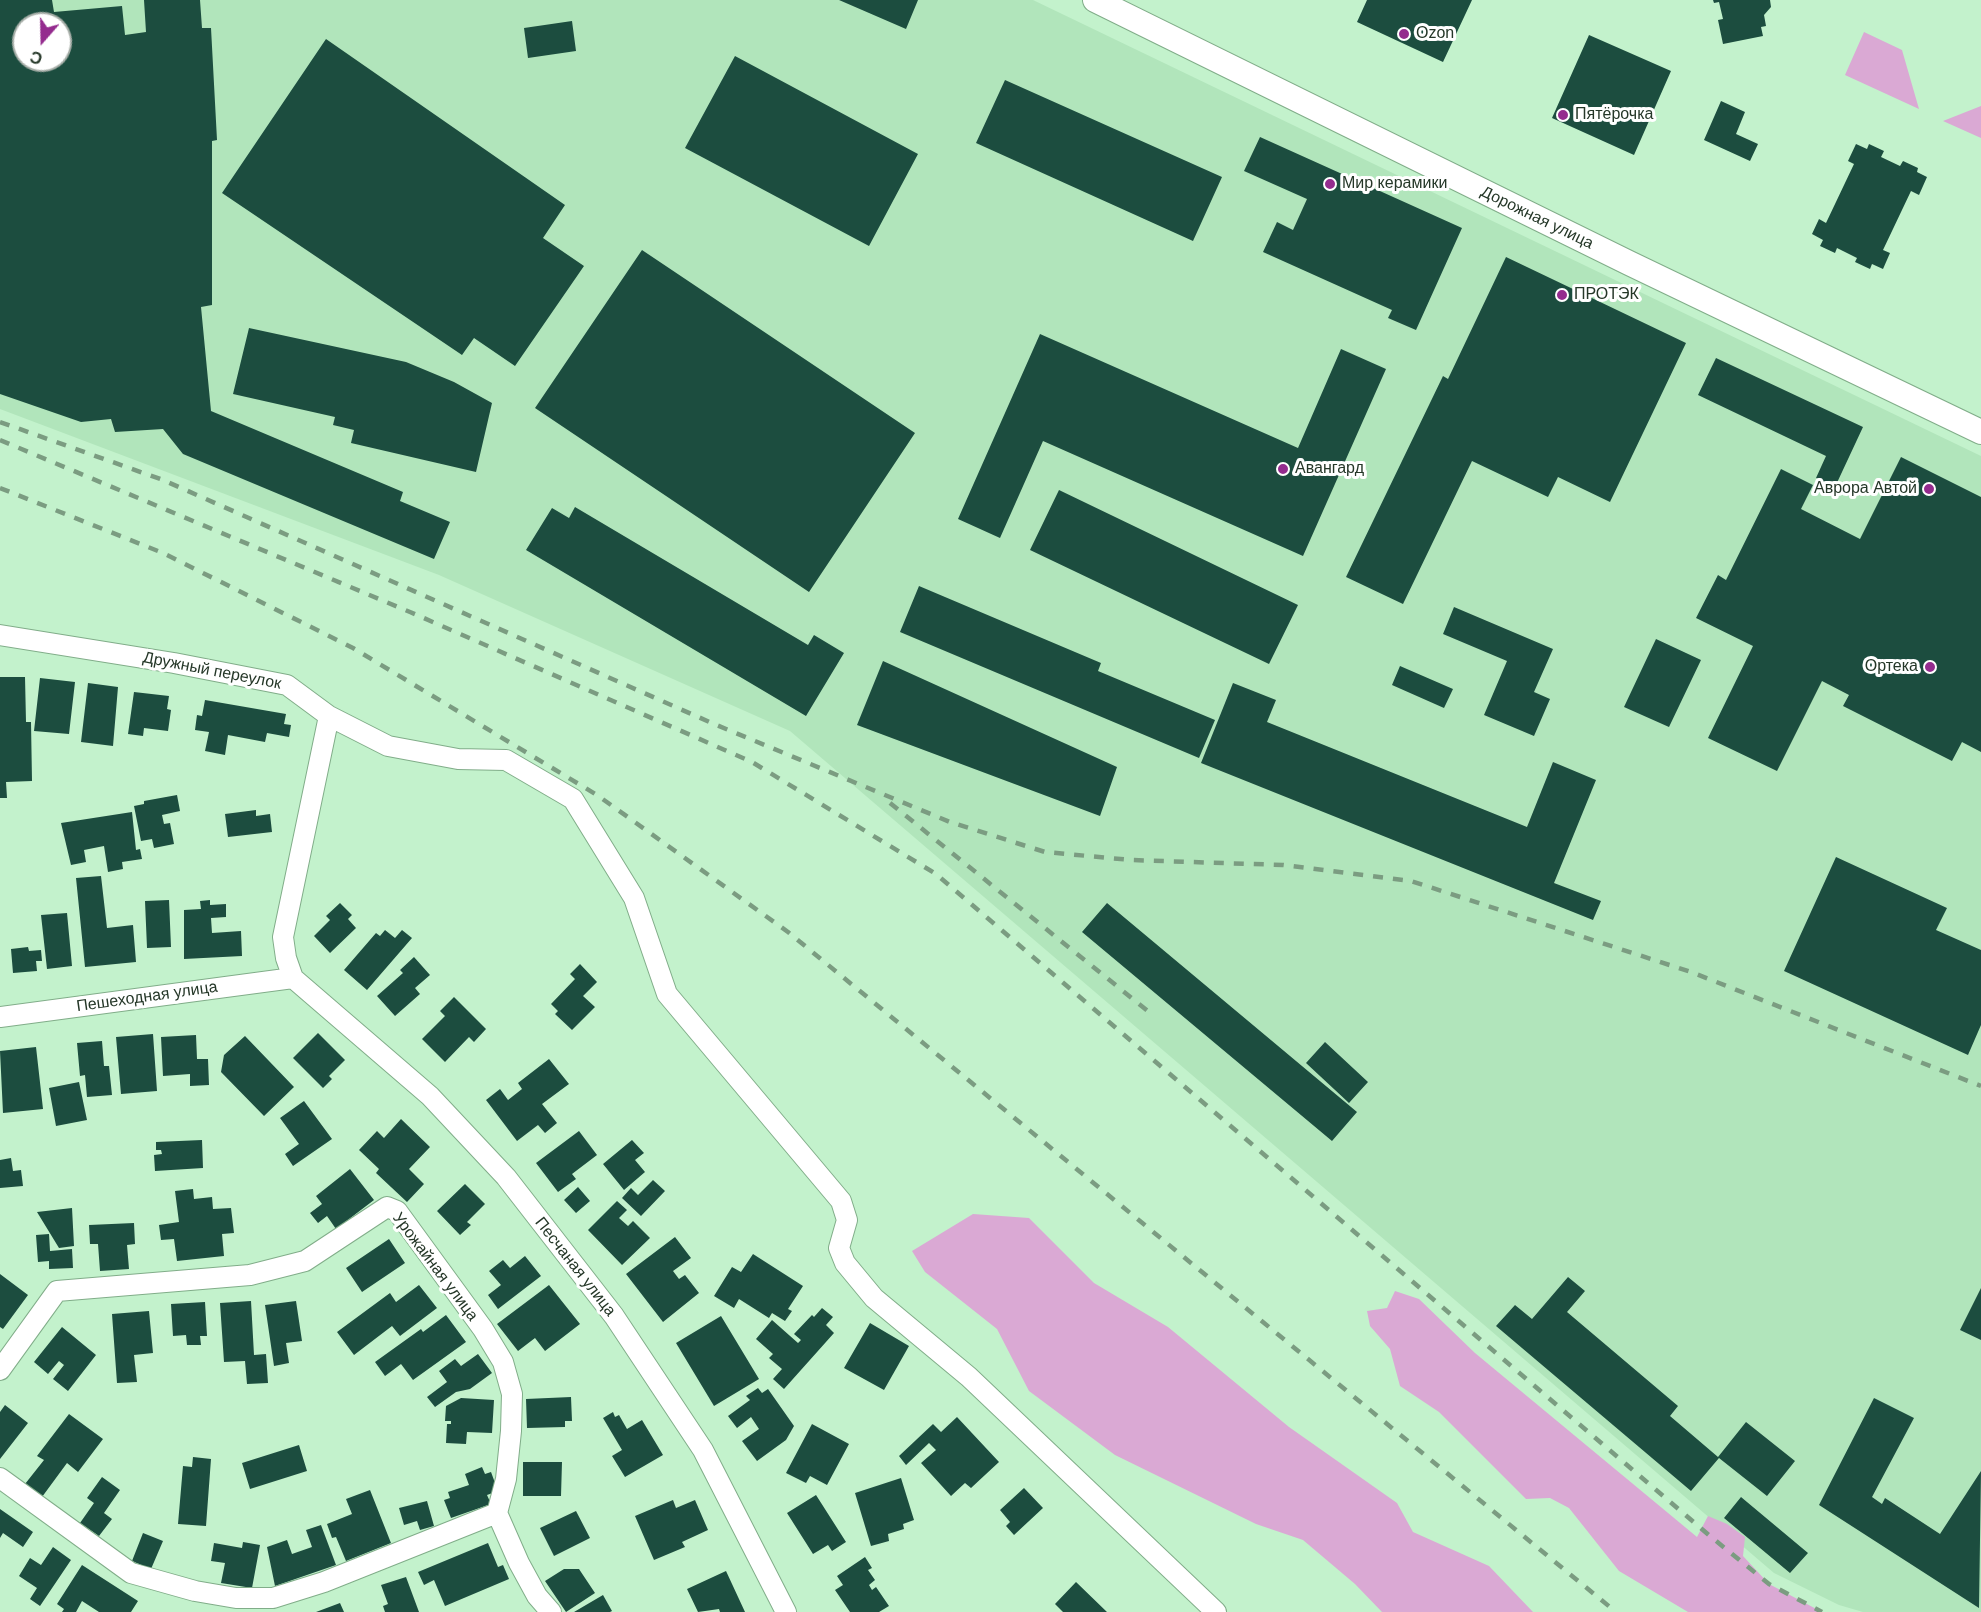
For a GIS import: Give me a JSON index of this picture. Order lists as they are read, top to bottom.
{
  "streets": {
    "street": [
      "Дорожная улица",
      "Дружный переулок",
      "Пешеходная улица",
      "Урожайная улица",
      "Песчаная улица"
    ]
  },
  "crossings": [
    ["Пешеходная улица", "Песчаная улица"]
  ],
  "places": [
    "Ozon",
    "Пятёрочка",
    "Мир керамики",
    "ПРОТЭК",
    "Авангард",
    "Аврора Автой",
    "Ортека"
  ],
  "north": "bottom"
}
